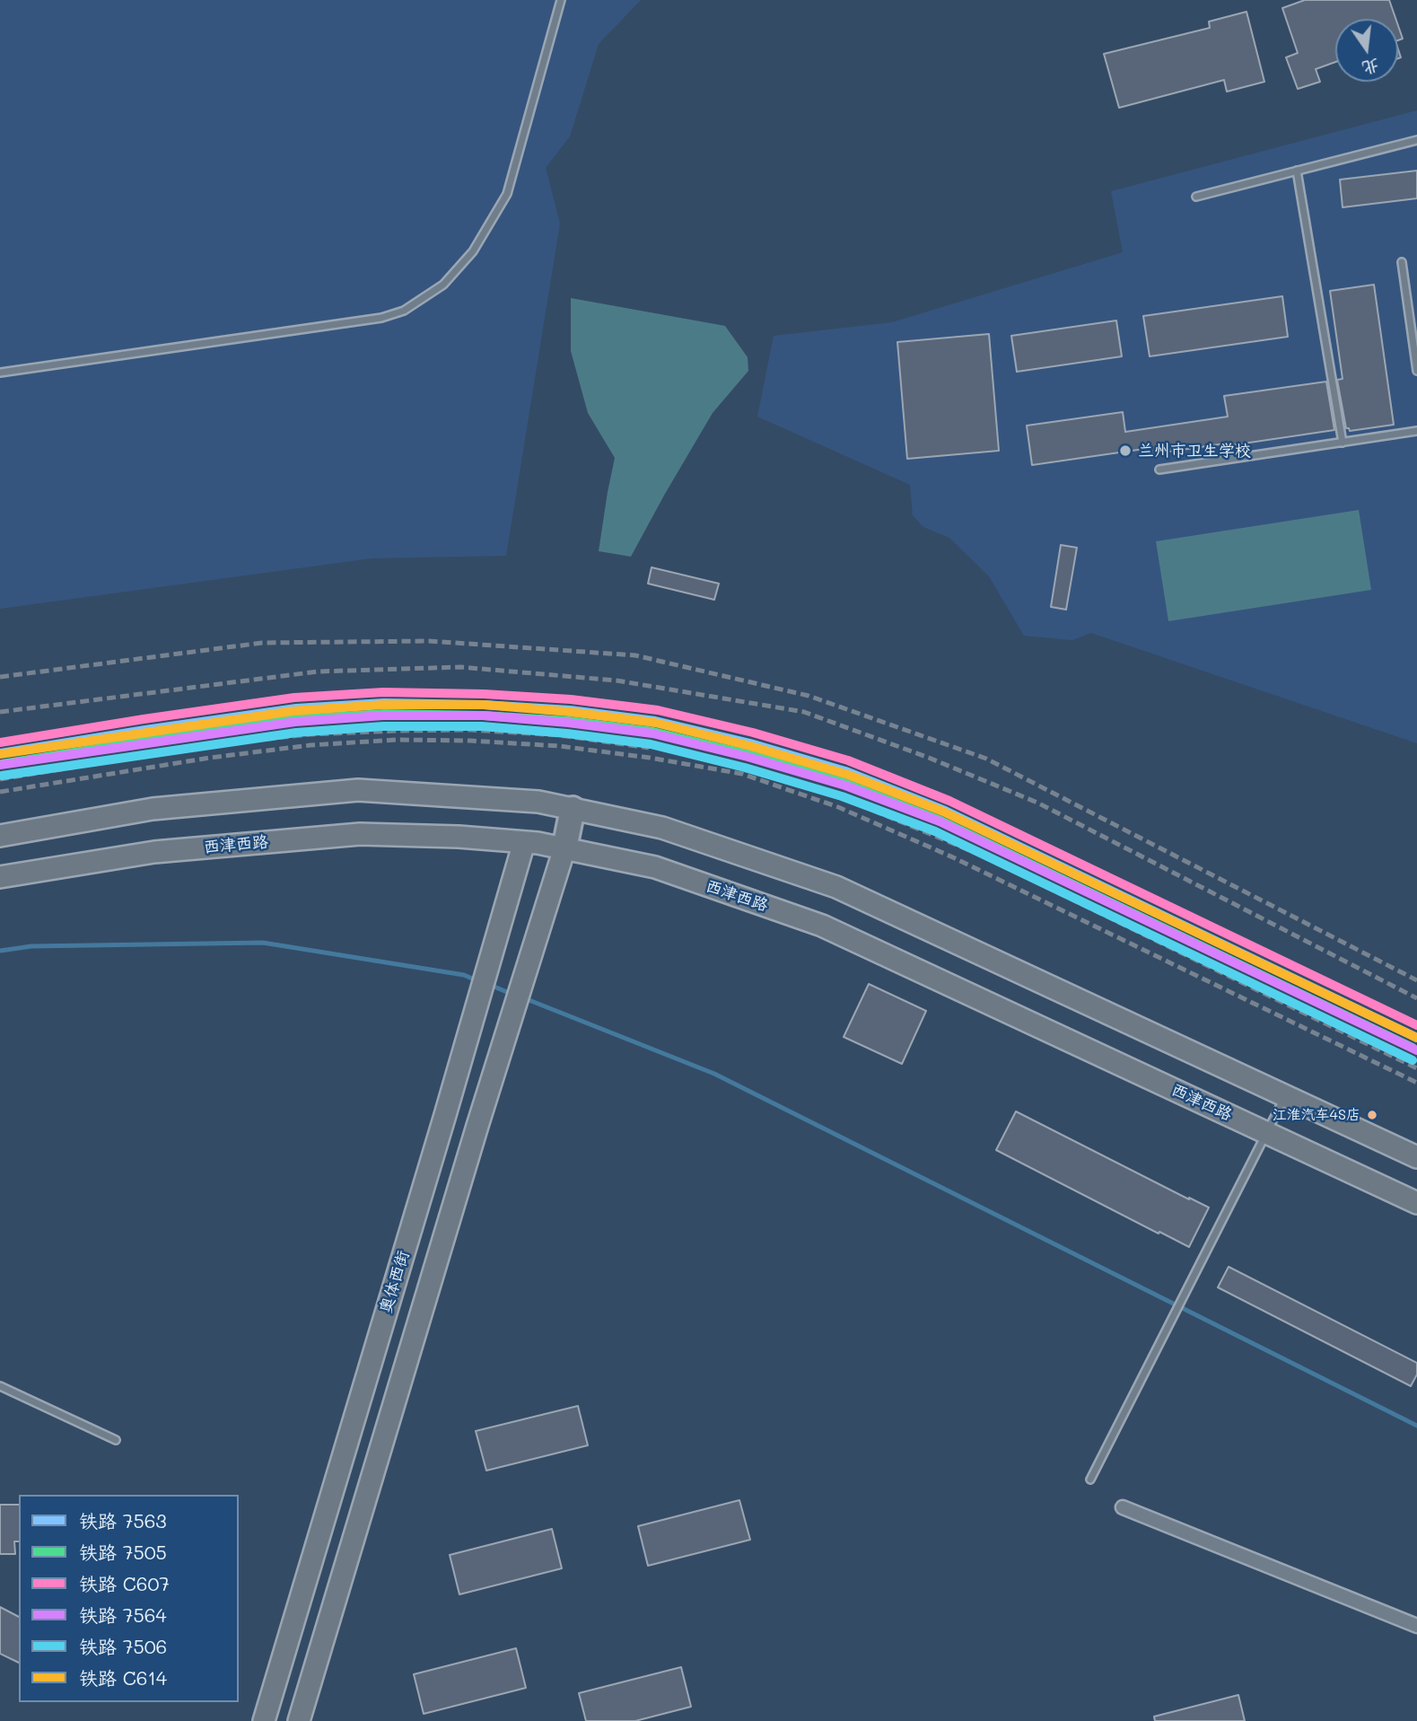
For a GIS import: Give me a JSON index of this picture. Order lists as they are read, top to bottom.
{
  "streets": {
    "main road": ["西津西路", "奥体西街"]
  },
  "crossings": [
    ["西津西路", "奥体西街"]
  ],
  "places": ["兰州市卫生学校", "江淮汽车4S店"],
  "lines": [
    "rail line C607",
    "rail line 7563",
    "rail line C614",
    "rail line 7505",
    "rail line 7564",
    "rail line 7506"
  ],
  "legend": [
    "铁路 7563",
    "铁路 7505",
    "铁路 C607",
    "铁路 7564",
    "铁路 7506",
    "铁路 C614"
  ],
  "north": "bottom"
}
